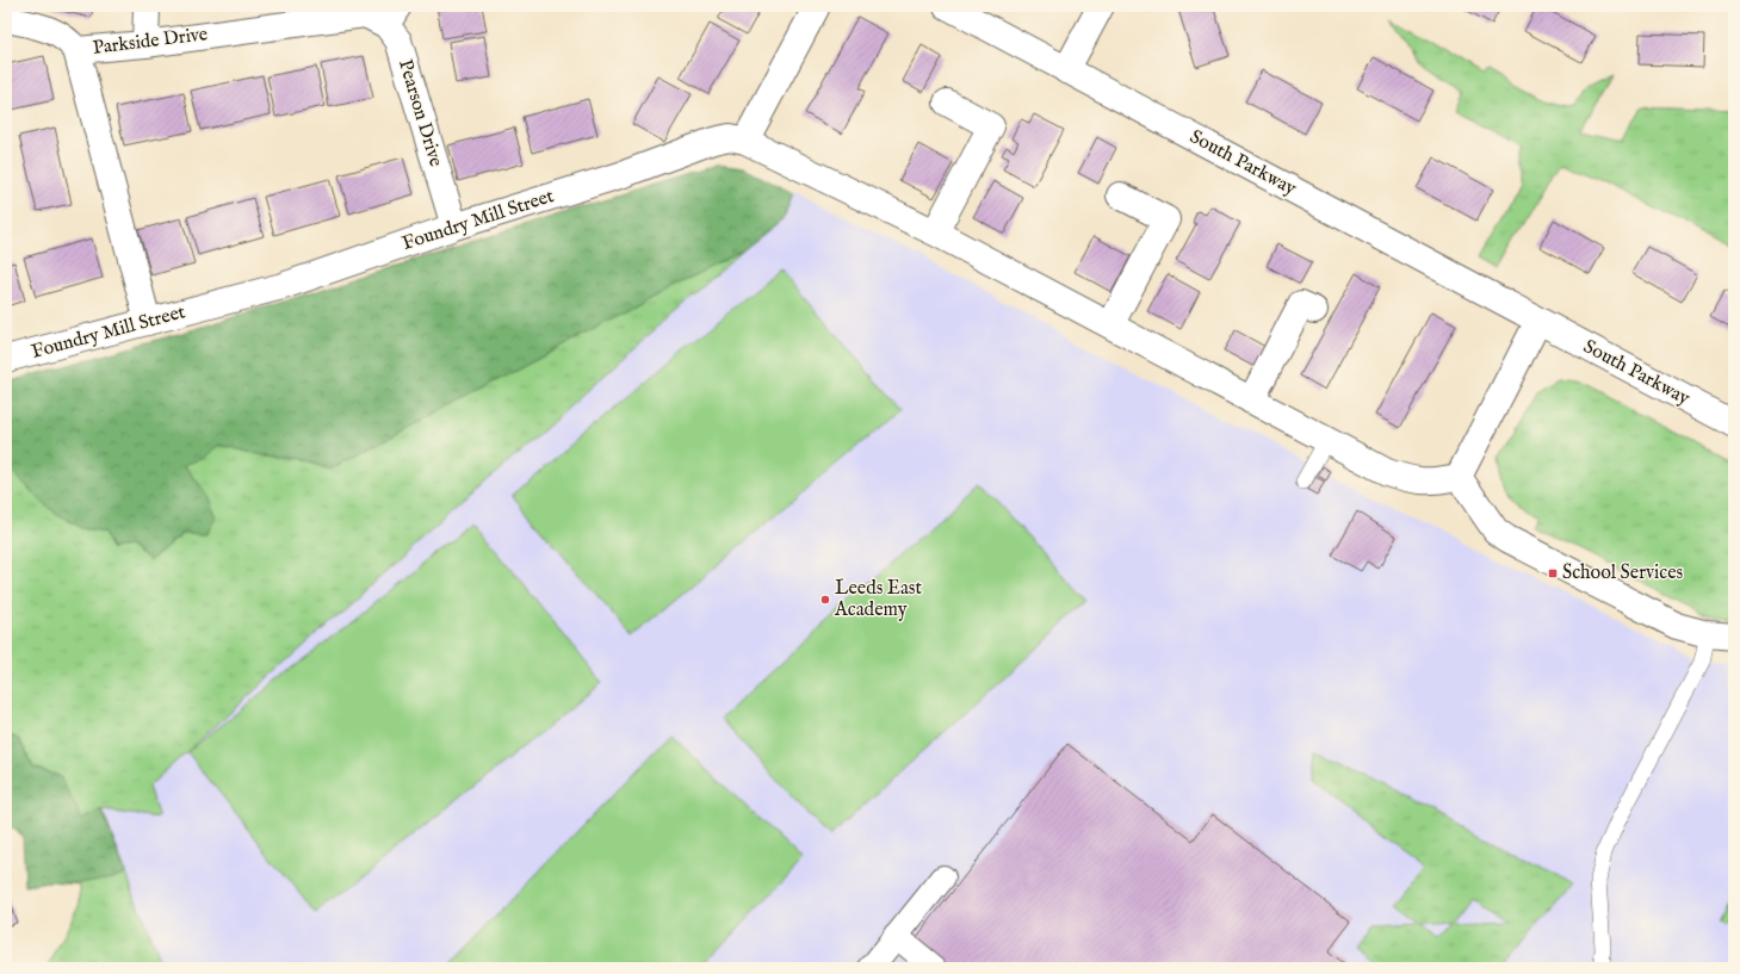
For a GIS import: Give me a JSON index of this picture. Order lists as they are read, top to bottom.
{
  "streets": {
    "street": [
      "Parkside Drive",
      "Pearson Drive",
      "South Parkway",
      "Foundry Mill Street"
    ]
  },
  "crossings": [
    ["Parkside Drive", "Pearson Drive"],
    ["Parkside Drive", "Foundry Mill Street"],
    ["Pearson Drive", "Foundry Mill Street"]
  ],
  "places": {
    "transit": ["School Services"],
    "other": ["Leeds East Academy"]
  }
}
